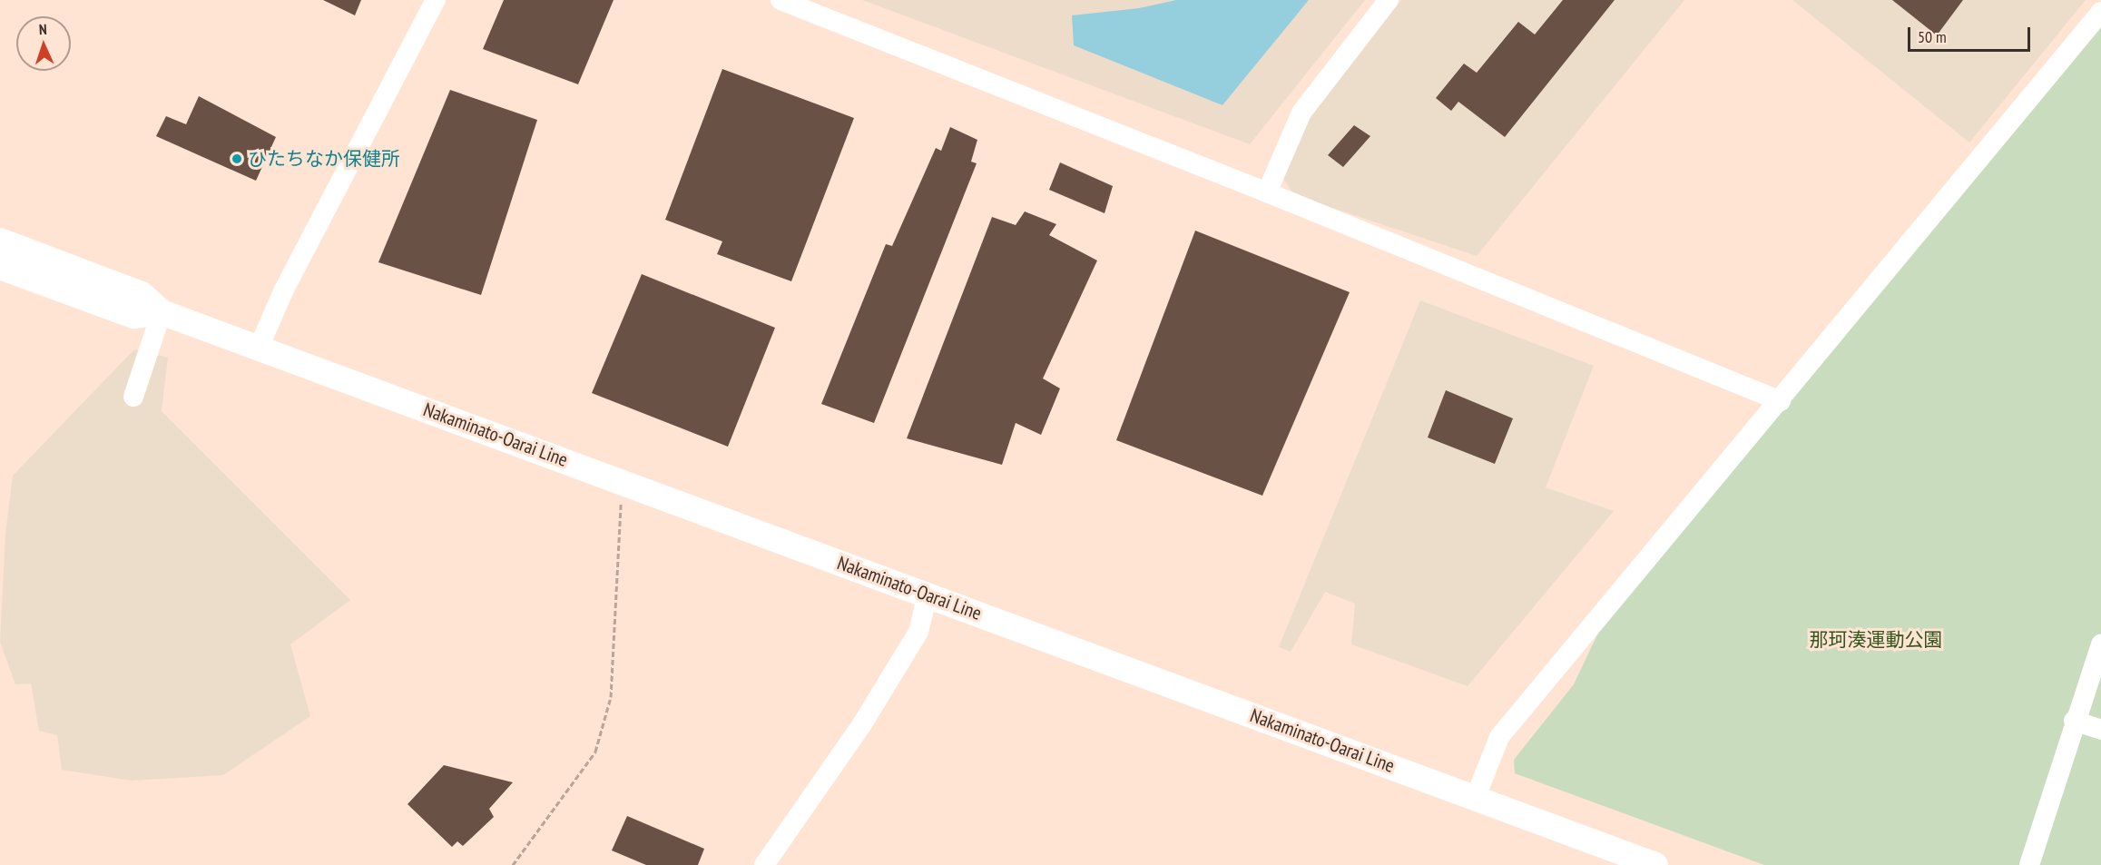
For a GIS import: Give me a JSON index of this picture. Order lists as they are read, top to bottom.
{
  "streets": {
    "main road": ["Nakaminato-Oarai Line"]
  },
  "parks": ["那珂湊運動公園"],
  "places": ["ひたちなか保健所"],
  "scale_bar": "50 m",
  "north": "top"
}
